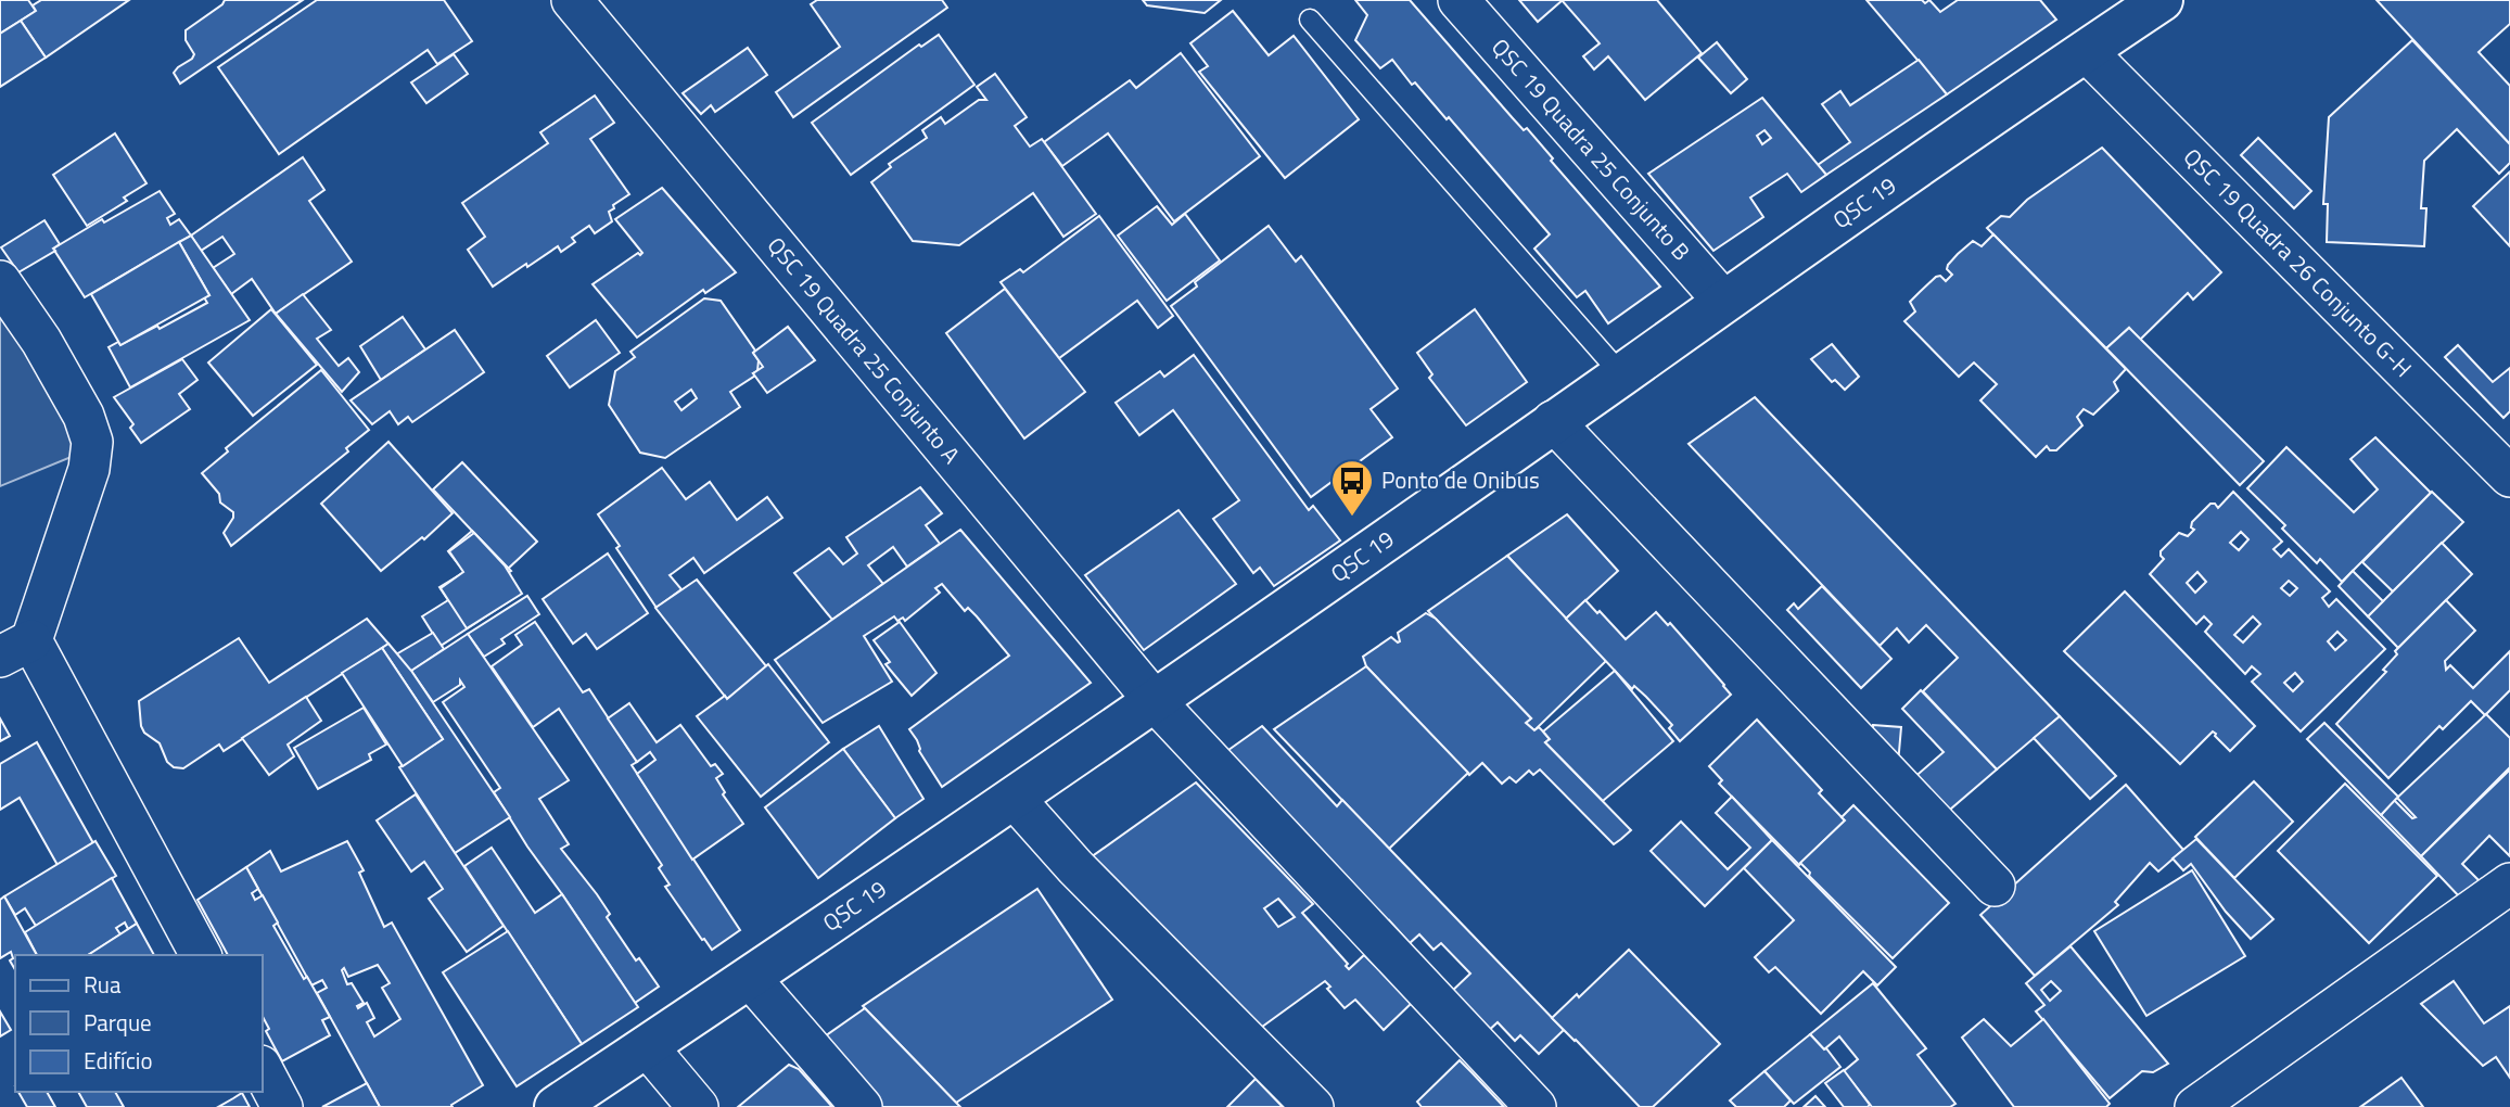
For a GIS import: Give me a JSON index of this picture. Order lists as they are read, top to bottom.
{
  "streets": {
    "street": [
      "QSC 19 Quadra 25 Conjunto B",
      "QSC 19",
      "QSC 19 Quadra 26 Conjunto G-H",
      "QSC 19 Quadra 25 Conjunto A"
    ]
  },
  "crossings": [
    ["QSC 19 Quadra 25 Conjunto B", "QSC 19"],
    ["QSC 19", "QSC 19 Quadra 26 Conjunto G-H"],
    ["QSC 19", "QSC 19 Quadra 25 Conjunto A"]
  ],
  "places": {
    "bus stop": ["Ponto de Onibus"]
  },
  "legend": ["Rua", "Parque", "Edifício"]
}
